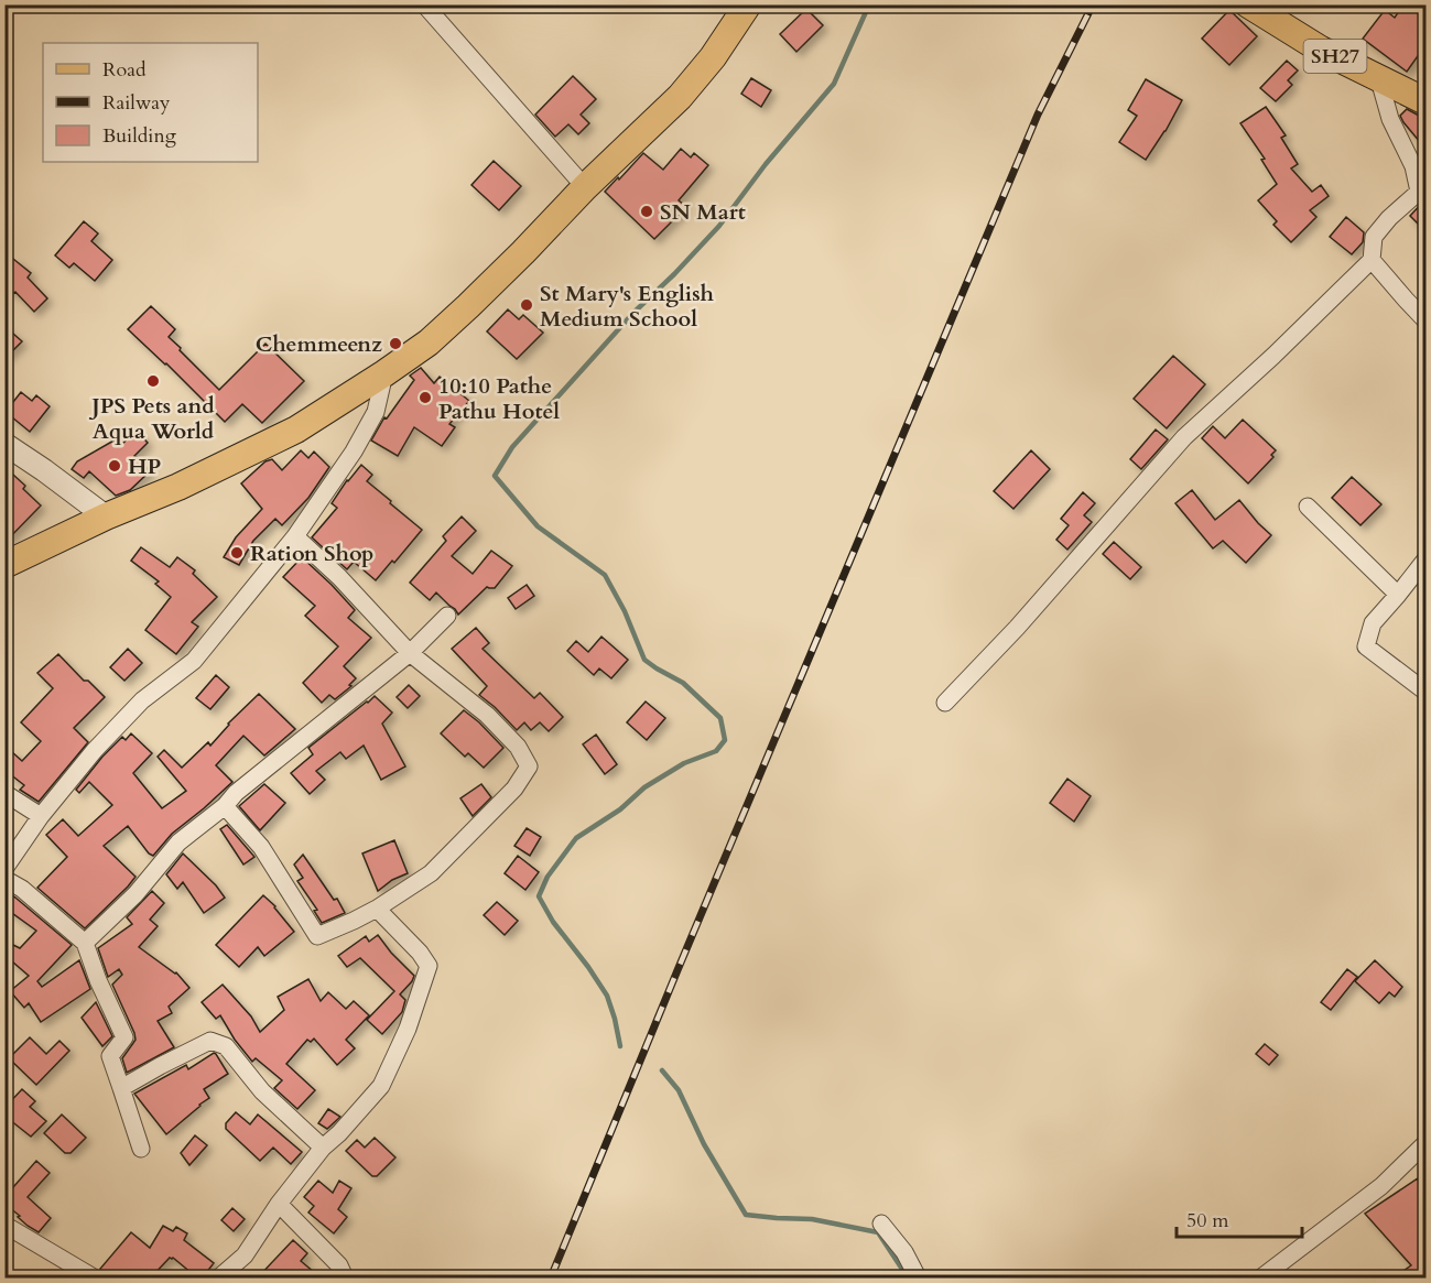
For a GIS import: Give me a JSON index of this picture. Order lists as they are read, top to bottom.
{
  "streets": {
    "main road": ["SH27"]
  },
  "places": [
    "SN Mart",
    "St Mary's English Medium School",
    "Chemmeenz",
    "JPS Pets and Aqua World",
    "10:10 Pathe Pathu Hotel",
    "HP",
    "Ration Shop"
  ],
  "legend": ["Road", "Railway", "Building"],
  "scale_bar": "50 m"
}
